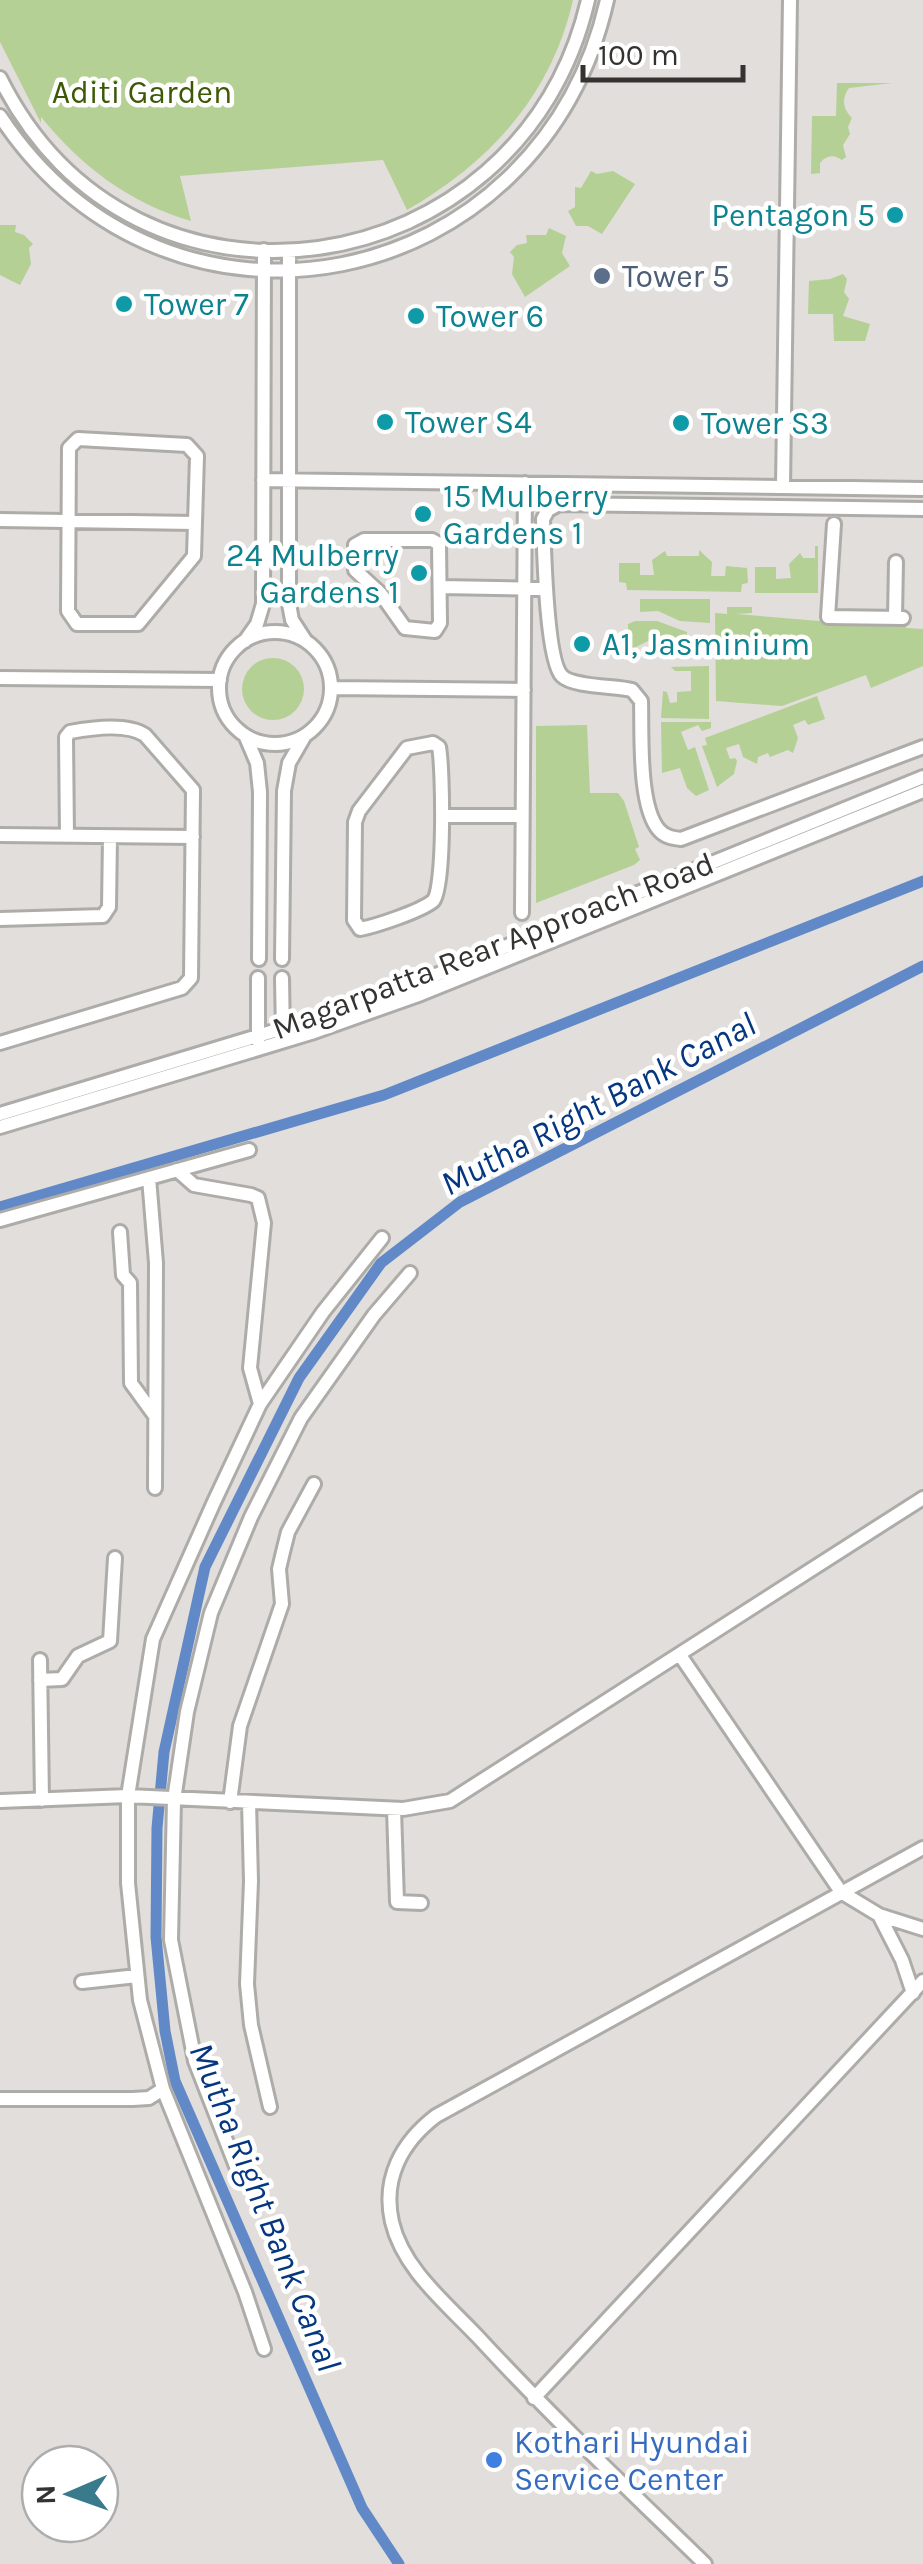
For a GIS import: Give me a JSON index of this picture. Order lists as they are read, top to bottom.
{
  "streets": {
    "street": ["Magarpatta Rear Approach Road"]
  },
  "water": ["Mutha Right Bank Canal"],
  "parks": ["Aditi Garden"],
  "places": [
    "Pentagon 5",
    "Tower 5",
    "Tower 7",
    "Tower 6",
    "Tower S4",
    "Tower S3",
    "15 Mulberry Gardens 1",
    "24 Mulberry Gardens 1",
    "A1, Jasminium",
    "Kothari Hyundai Service Center"
  ],
  "scale_bar": "100 m",
  "north": "left"
}
